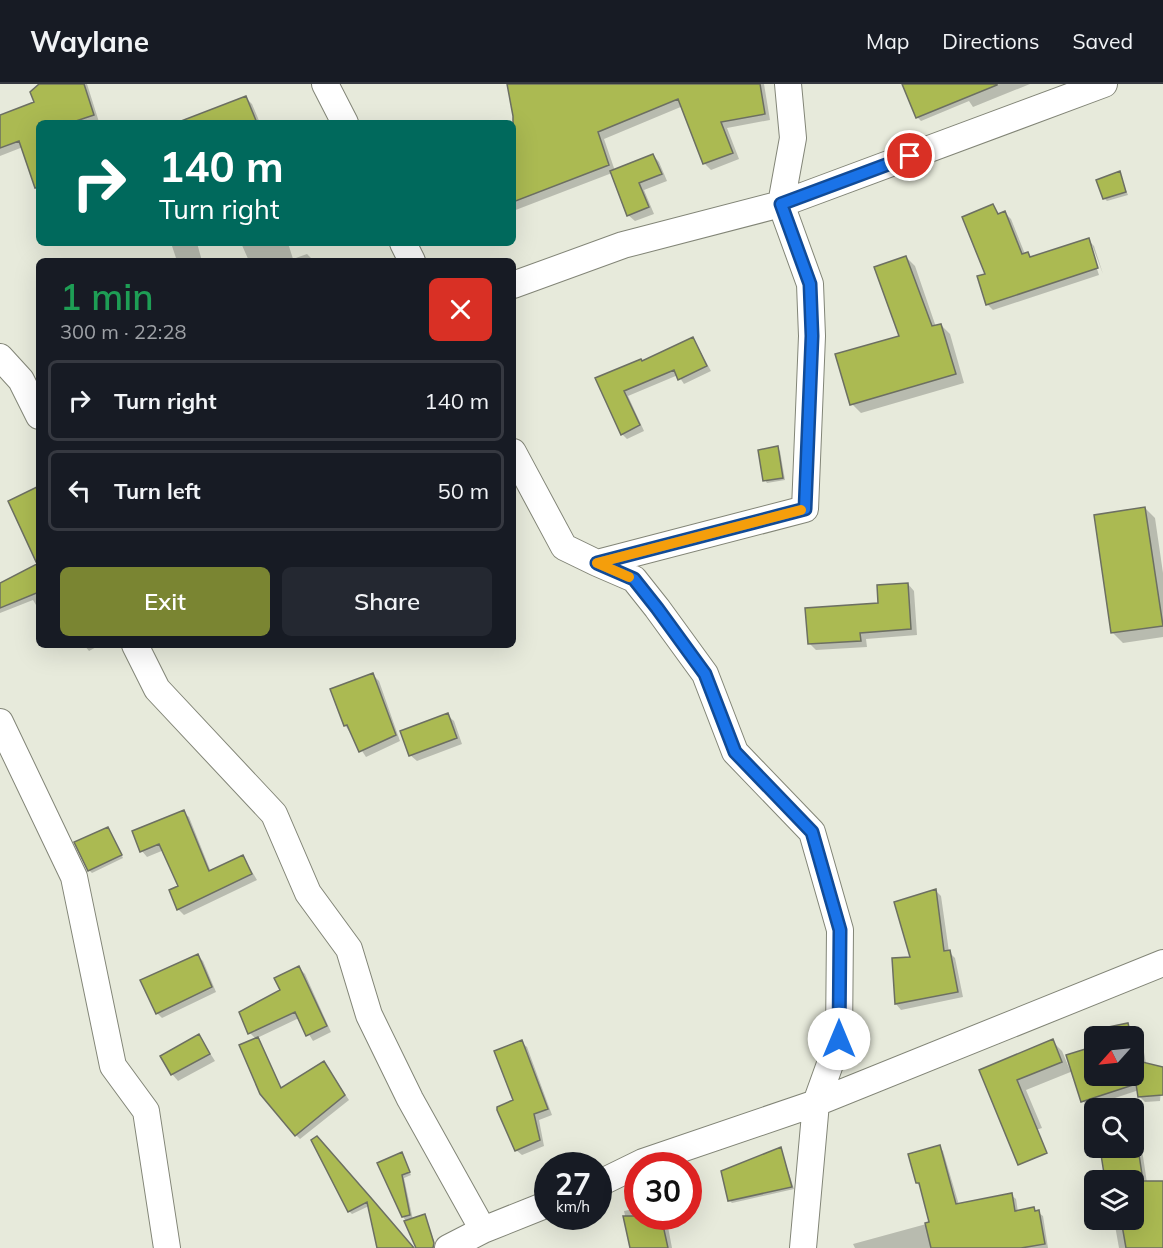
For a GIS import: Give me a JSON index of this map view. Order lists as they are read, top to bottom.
{
  "north": "bottom left",
  "page": {
    "header": "Waylane",
    "nav": ["Map", "Directions", "Saved"],
    "turn": ["140 m", "Turn right"],
    "heading": ["1 min", "300 m · 22:28"],
    "list": [
      {
        "name": "Turn right",
        "value": "140 m"
      },
      {
        "name": "Turn left",
        "value": "50 m"
      }
    ],
    "buttons": ["Exit", "Share"],
    "speed": "27 km/h",
    "limit": "30"
  }
}
